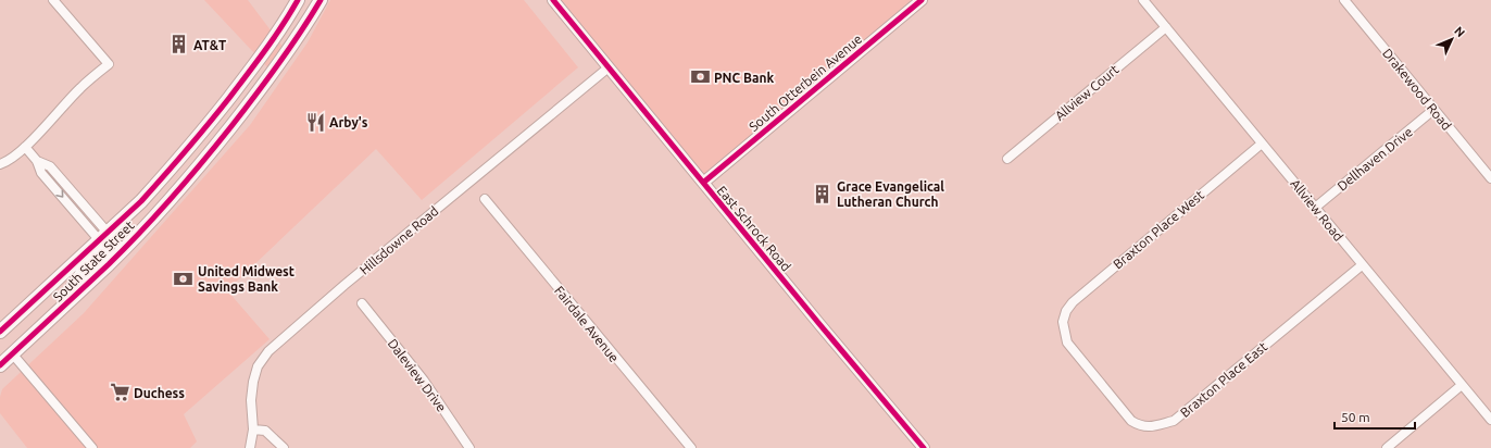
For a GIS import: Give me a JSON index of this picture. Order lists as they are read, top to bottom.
{
  "streets": {
    "main road": ["South State Street"],
    "street": [
      "South Otterbein Avenue",
      "Drakewood Road",
      "Allview Court",
      "Dellhaven Drive",
      "Allview Road",
      "East Schrock Road",
      "Braxton Place West",
      "Hillsdowne Road",
      "Fairdale Avenue",
      "Daleview Drive",
      "Braxton Place East"
    ]
  },
  "crossings": [
    ["South Otterbein Avenue", "East Schrock Road"],
    ["Drakewood Road", "Dellhaven Drive"],
    ["Allview Court", "Allview Road"],
    ["Dellhaven Drive", "Allview Road"],
    ["Allview Road", "Braxton Place West"],
    ["Allview Road", "Braxton Place East"],
    ["East Schrock Road", "Hillsdowne Road"],
    ["Braxton Place West", "Braxton Place East"]
  ],
  "places": {
    "building": ["AT&T", "Grace Evangelical Lutheran Church"],
    "bank": ["PNC Bank", "United Midwest Savings Bank"],
    "restaurant": ["Arby's"],
    "supermarket": ["Duchess"]
  },
  "scale_bar": "50 m",
  "north": "top right"
}
